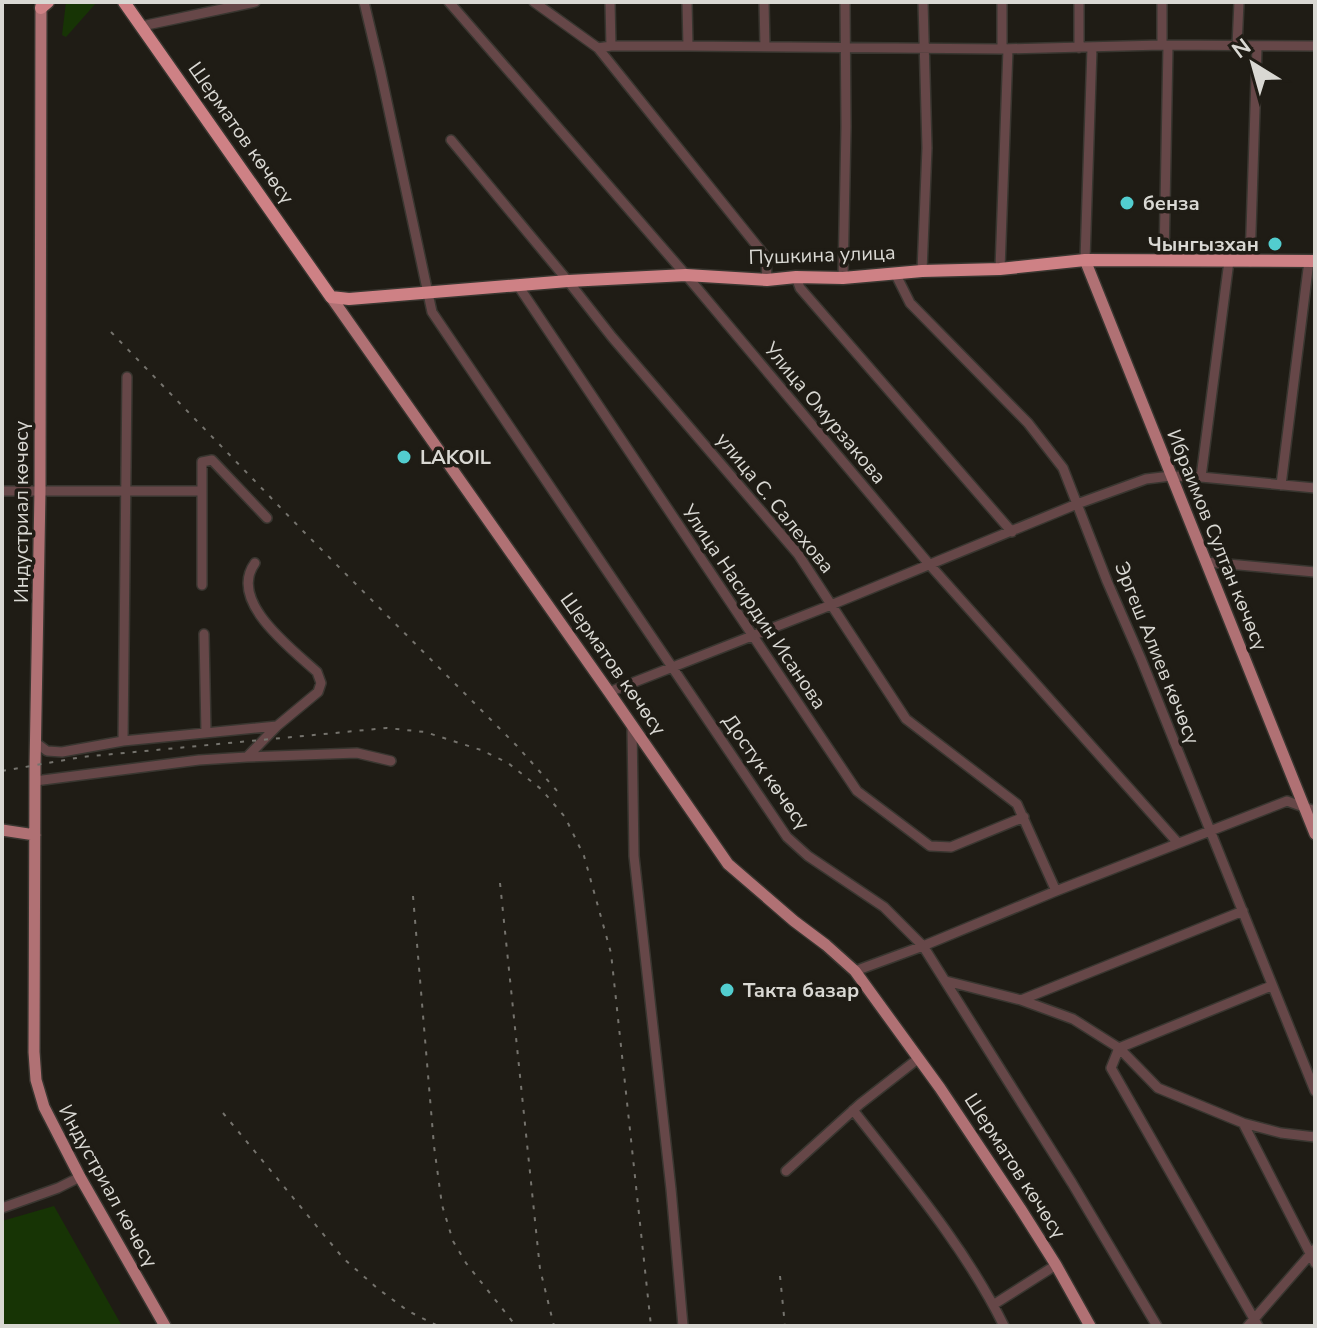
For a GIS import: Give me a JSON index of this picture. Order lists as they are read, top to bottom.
{
  "streets": {
    "highway": ["Шерматов көчөсү", "Пушкина улица"],
    "main road": ["Индустриал көчөсү", "Ибраимов Султан көчөсү"],
    "street": [
      "Улица Омурзакова",
      "улица С. Салехова",
      "Улица Насирдин Исанова",
      "Эргеш Алиев көчөсү",
      "Достук көчөсү"
    ]
  },
  "crossings": [
    ["Шерматов көчөсү", "Пушкина улица"],
    ["Пушкина улица", "Улица Омурзакова"],
    ["Пушкина улица", "улица С. Салехова"],
    ["Пушкина улица", "Ибраимов Султан көчөсү"],
    ["Пушкина улица", "Улица Насирдин Исанова"],
    ["Пушкина улица", "Эргеш Алиев көчөсү"],
    ["Пушкина улица", "Достук көчөсү"],
    ["улица С. Салехова", "Улица Насирдин Исанова"]
  ],
  "places": [
    "бенза",
    "Чынгызхан",
    "LAKOIL",
    "Такта базар"
  ],
  "north": "top left"
}
